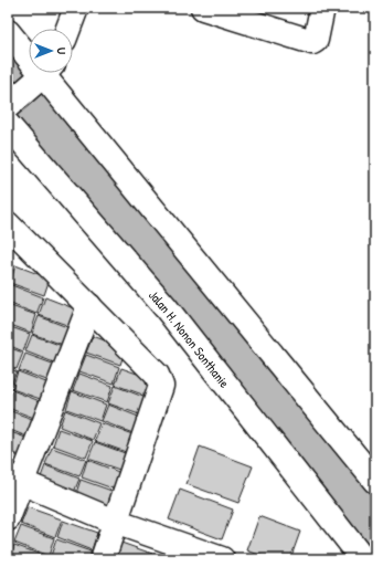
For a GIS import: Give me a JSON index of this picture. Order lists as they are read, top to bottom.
{
  "streets": {
    "street": ["Jalan H. Nonon Sonthanie"]
  },
  "north": "right"
}
